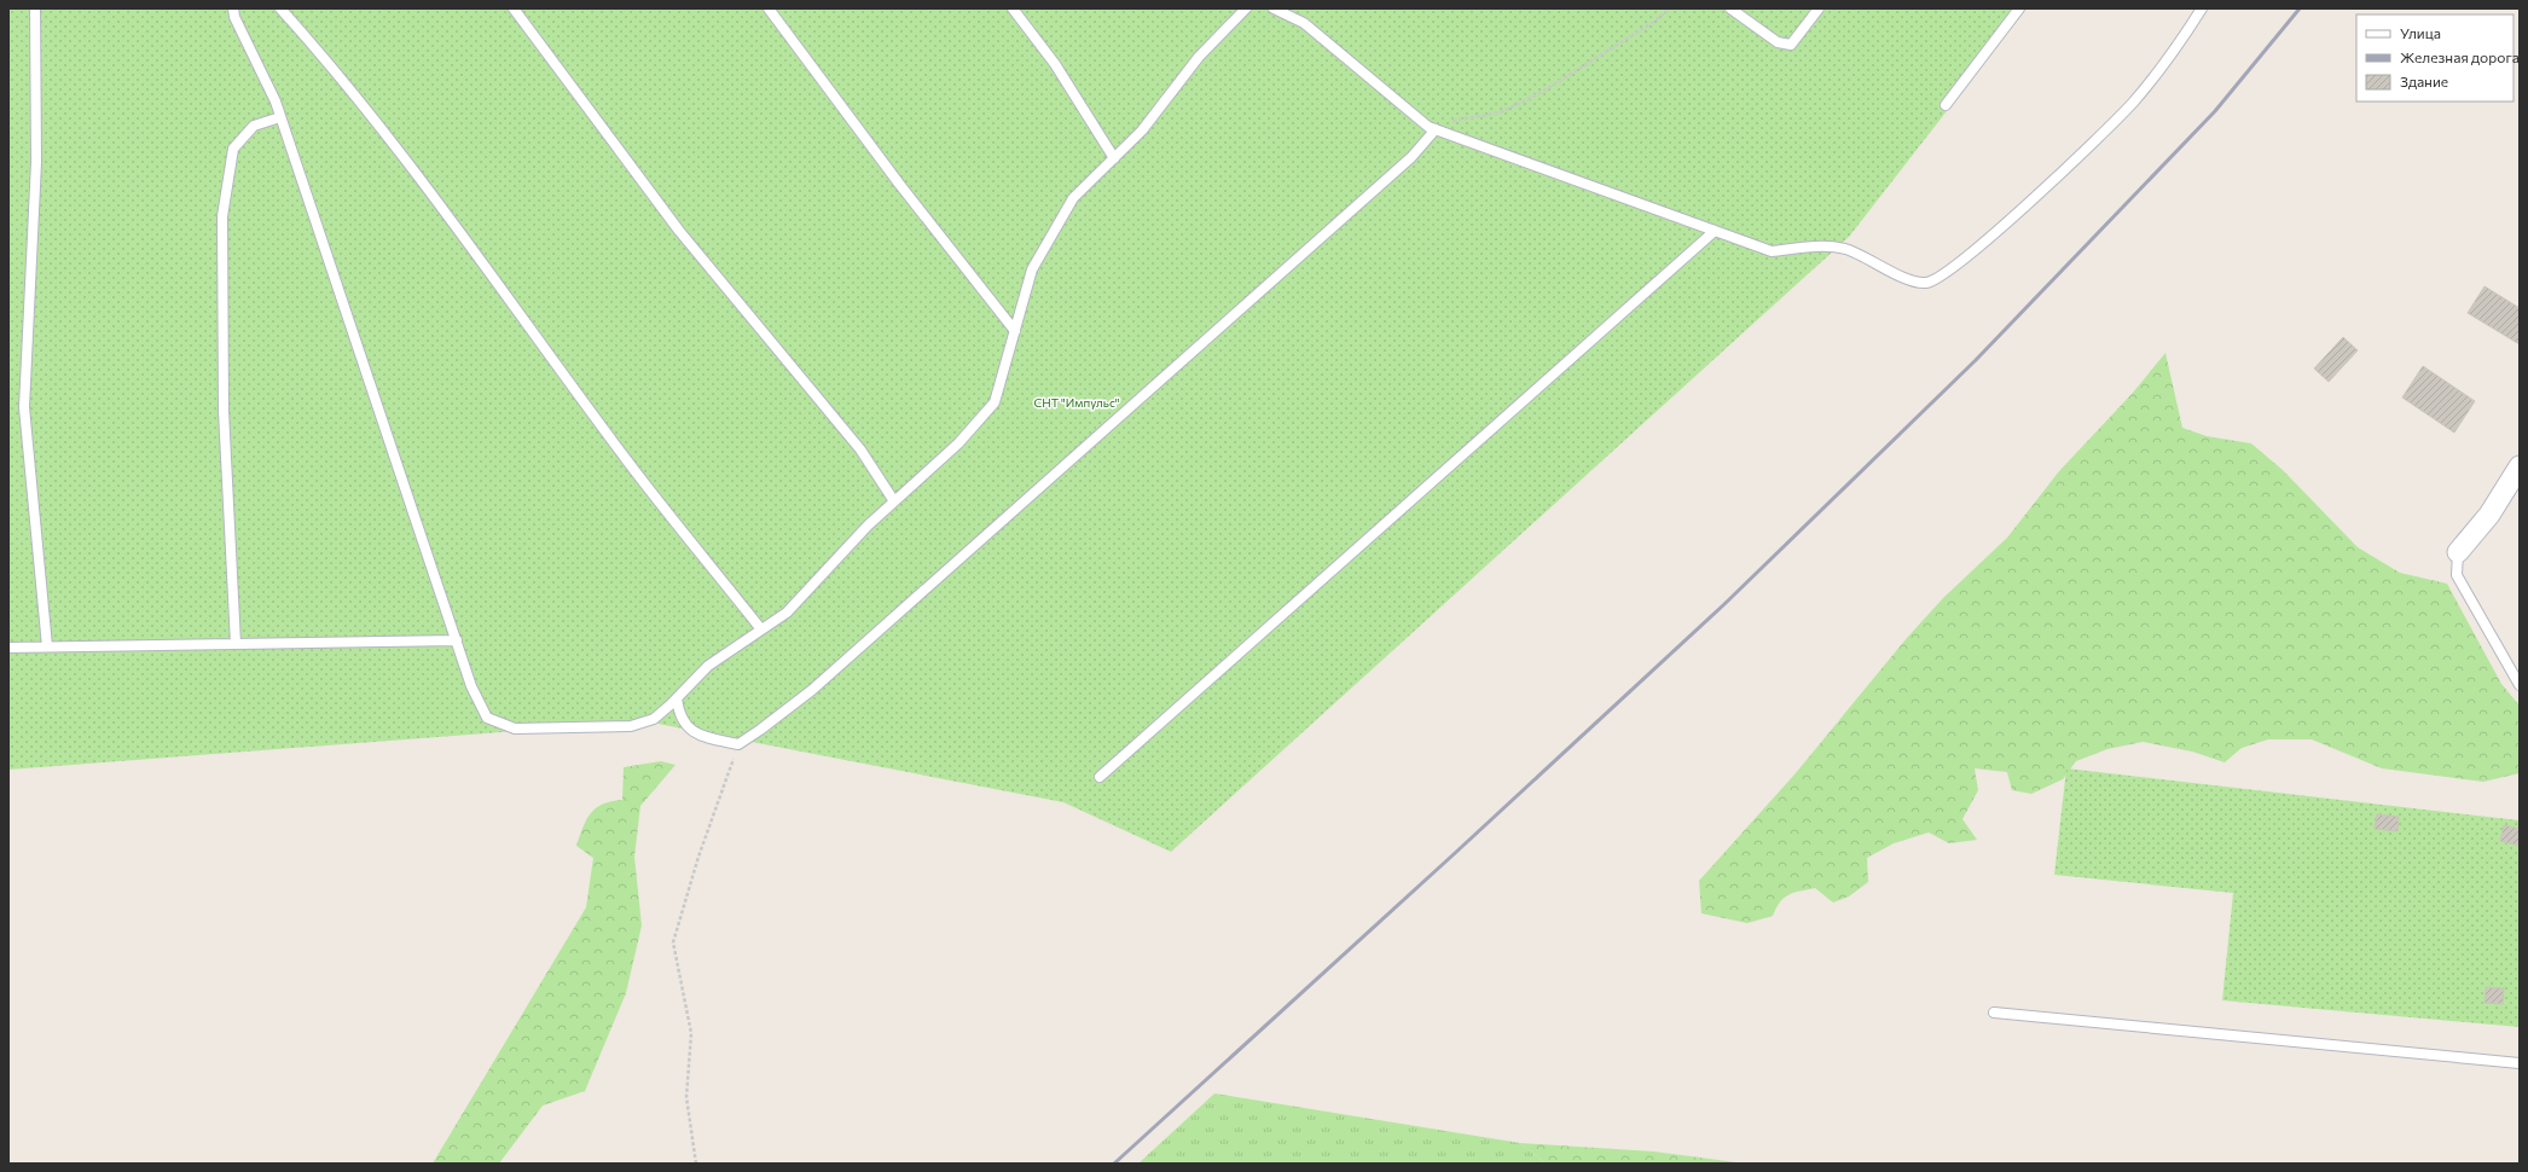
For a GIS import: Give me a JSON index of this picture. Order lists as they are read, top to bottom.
{
  "parks": ["СНТ \"Импульс\""],
  "legend": ["Улица", "Железная дорога", "Здание"]
}
